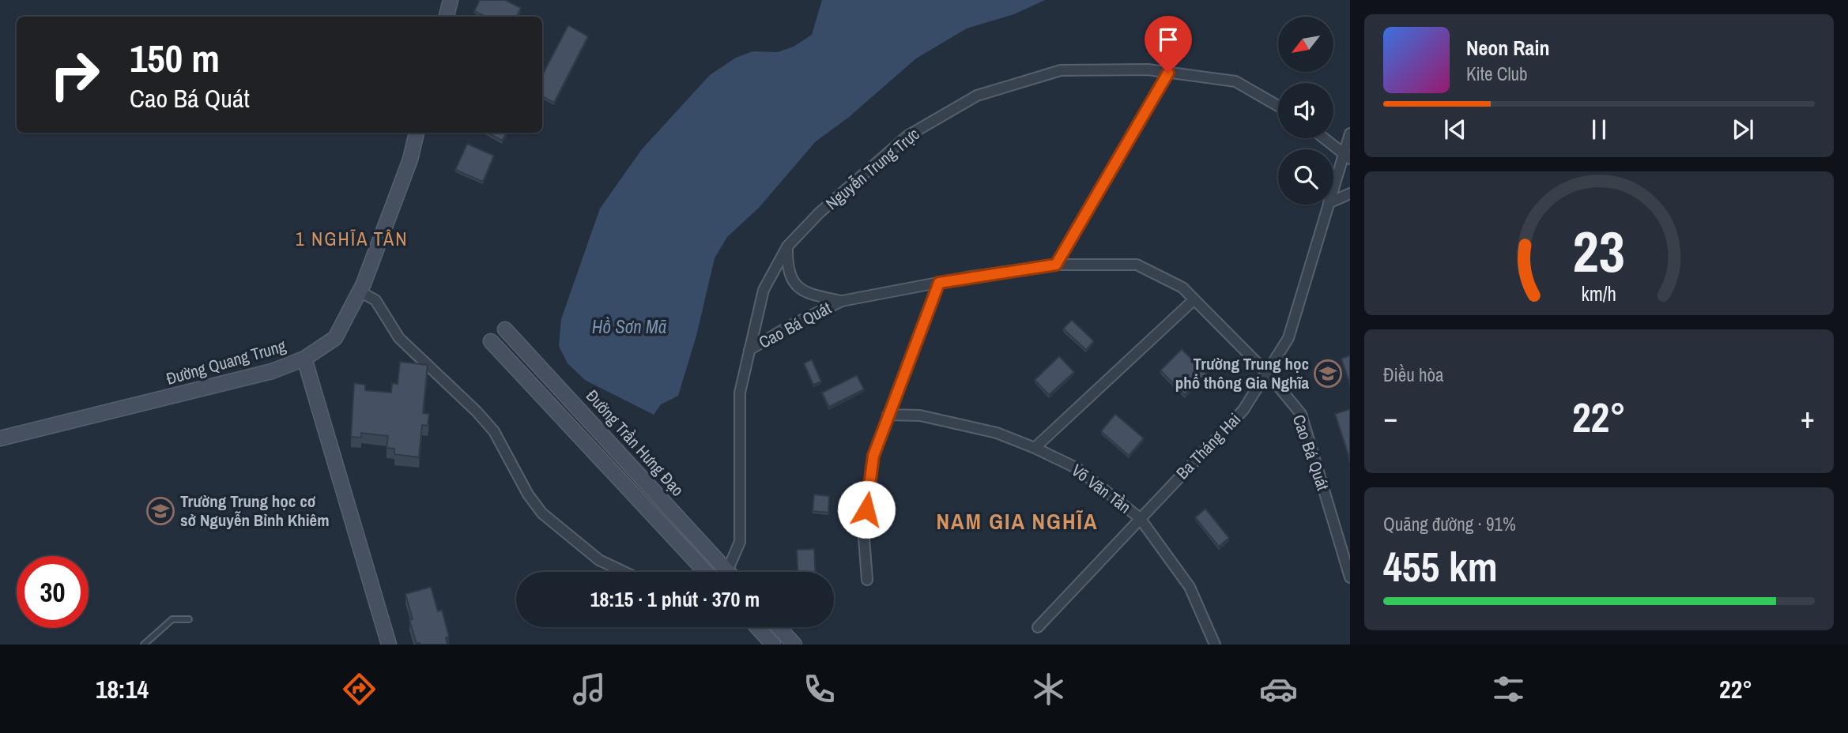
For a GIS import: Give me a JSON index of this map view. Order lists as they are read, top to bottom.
{
  "streets": {
    "street": [
      "Nguyễn Trung Trực",
      "Cao Bá Quát",
      "Đường Quang Trung",
      "Đường Trần Hưng Đạo",
      "Ba Tháng Hai",
      "Võ Văn Tần"
    ]
  },
  "crossings": [
    ["Nguyễn Trung Trực", "Cao Bá Quát"],
    ["Nguyễn Trung Trực", "Đường Trần Hưng Đạo"],
    ["Cao Bá Quát", "Ba Tháng Hai"],
    ["Ba Tháng Hai", "Võ Văn Tần"]
  ],
  "districts": ["1 NGHĨA TÂN", "NAM GIA NGHĨA"],
  "water": ["Hồ Sơn Mã"],
  "places": {
    "school or university": ["Trường Trung học phổ thông Gia Nghĩa", "Trường Trung học cơ sở Nguyễn Bỉnh Khiêm"]
  },
  "north": "bottom left",
  "page": {
    "turn": ["150 m", "Cao Bá Quát"],
    "song": ["Neon Rain", "Kite Club"],
    "tile": [
      "Điều hòa",
      ["Quãng đường · 91%", "455 km"]
    ],
    "heat": ["−", "22°", "+"],
    "limit": "30",
    "trip": "18:15 · 1 phút · 370 m",
    "tabs": ["18:14", "22°"],
    "gauge": ["23", "km/h"]
  }
}
